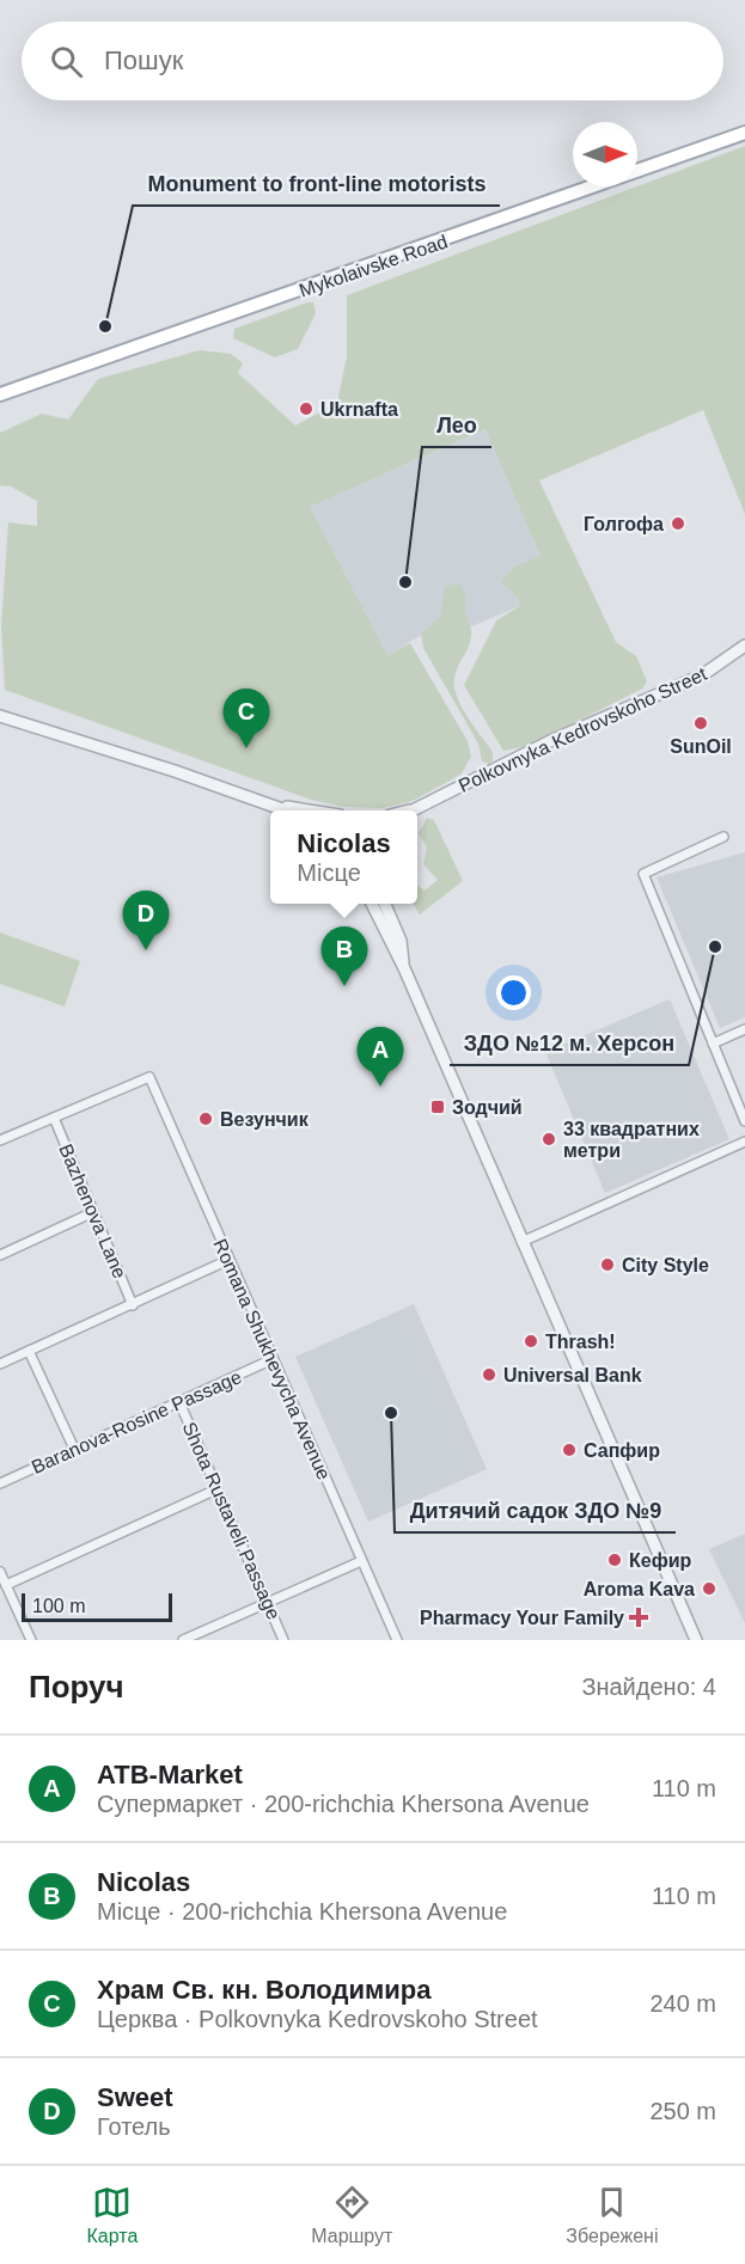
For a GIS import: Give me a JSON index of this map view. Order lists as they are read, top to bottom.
{
  "streets": {
    "main road": ["Mykolaivske Road"],
    "street": [
      "Polkovnyka Kedrovskoho Street",
      "Bazhenova Lane",
      "Romana Shukhevycha Avenue",
      "Baranova-Rosine Passage",
      "Shota Rustaveli Passage"
    ]
  },
  "crossings": [
    ["Bazhenova Lane", "Romana Shukhevycha Avenue"],
    ["Romana Shukhevycha Avenue", "Baranova-Rosine Passage"],
    ["Baranova-Rosine Passage", "Shota Rustaveli Passage"]
  ],
  "places": {
    "other": [
      "Monument to front-line motorists",
      "Ukrnafta",
      "Голгофа",
      "Лео",
      "SunOil",
      "ЗДО №12 м. Херсон",
      "Везунчик",
      "33 квадратних метри",
      "City Style",
      "Thrash!",
      "Universal Bank",
      "Дитячий садок ЗДО №9",
      "Сапфир",
      "Кефир",
      "Aroma Kava"
    ],
    "transit": ["Зодчий"],
    "health": ["Pharmacy Your Family"]
  },
  "scale_bar": "100 m",
  "north": "right",
  "page": {
    "search": "Пошук",
    "pins": [
      "C",
      "D",
      "B",
      "A"
    ],
    "popup": ["Nicolas", "Місце"],
    "scale": "100 m",
    "heading": ["Поруч", "Знайдено: 4"],
    "list": [
      {
        "mark": "A",
        "name": "ATB-Market",
        "note": "Супермаркет · 200-richchia Khersona Avenue",
        "value": "110 m"
      },
      {
        "mark": "B",
        "name": "Nicolas",
        "note": "Місце · 200-richchia Khersona Avenue",
        "value": "110 m"
      },
      {
        "mark": "C",
        "name": "Храм Св. кн. Володимира",
        "note": "Церква · Polkovnyka Kedrovskoho Street",
        "value": "240 m"
      },
      {
        "mark": "D",
        "name": "Sweet",
        "note": "Готель",
        "value": "250 m"
      }
    ],
    "nav": ["Карта", "Маршрут", "Збережені"]
  }
}
